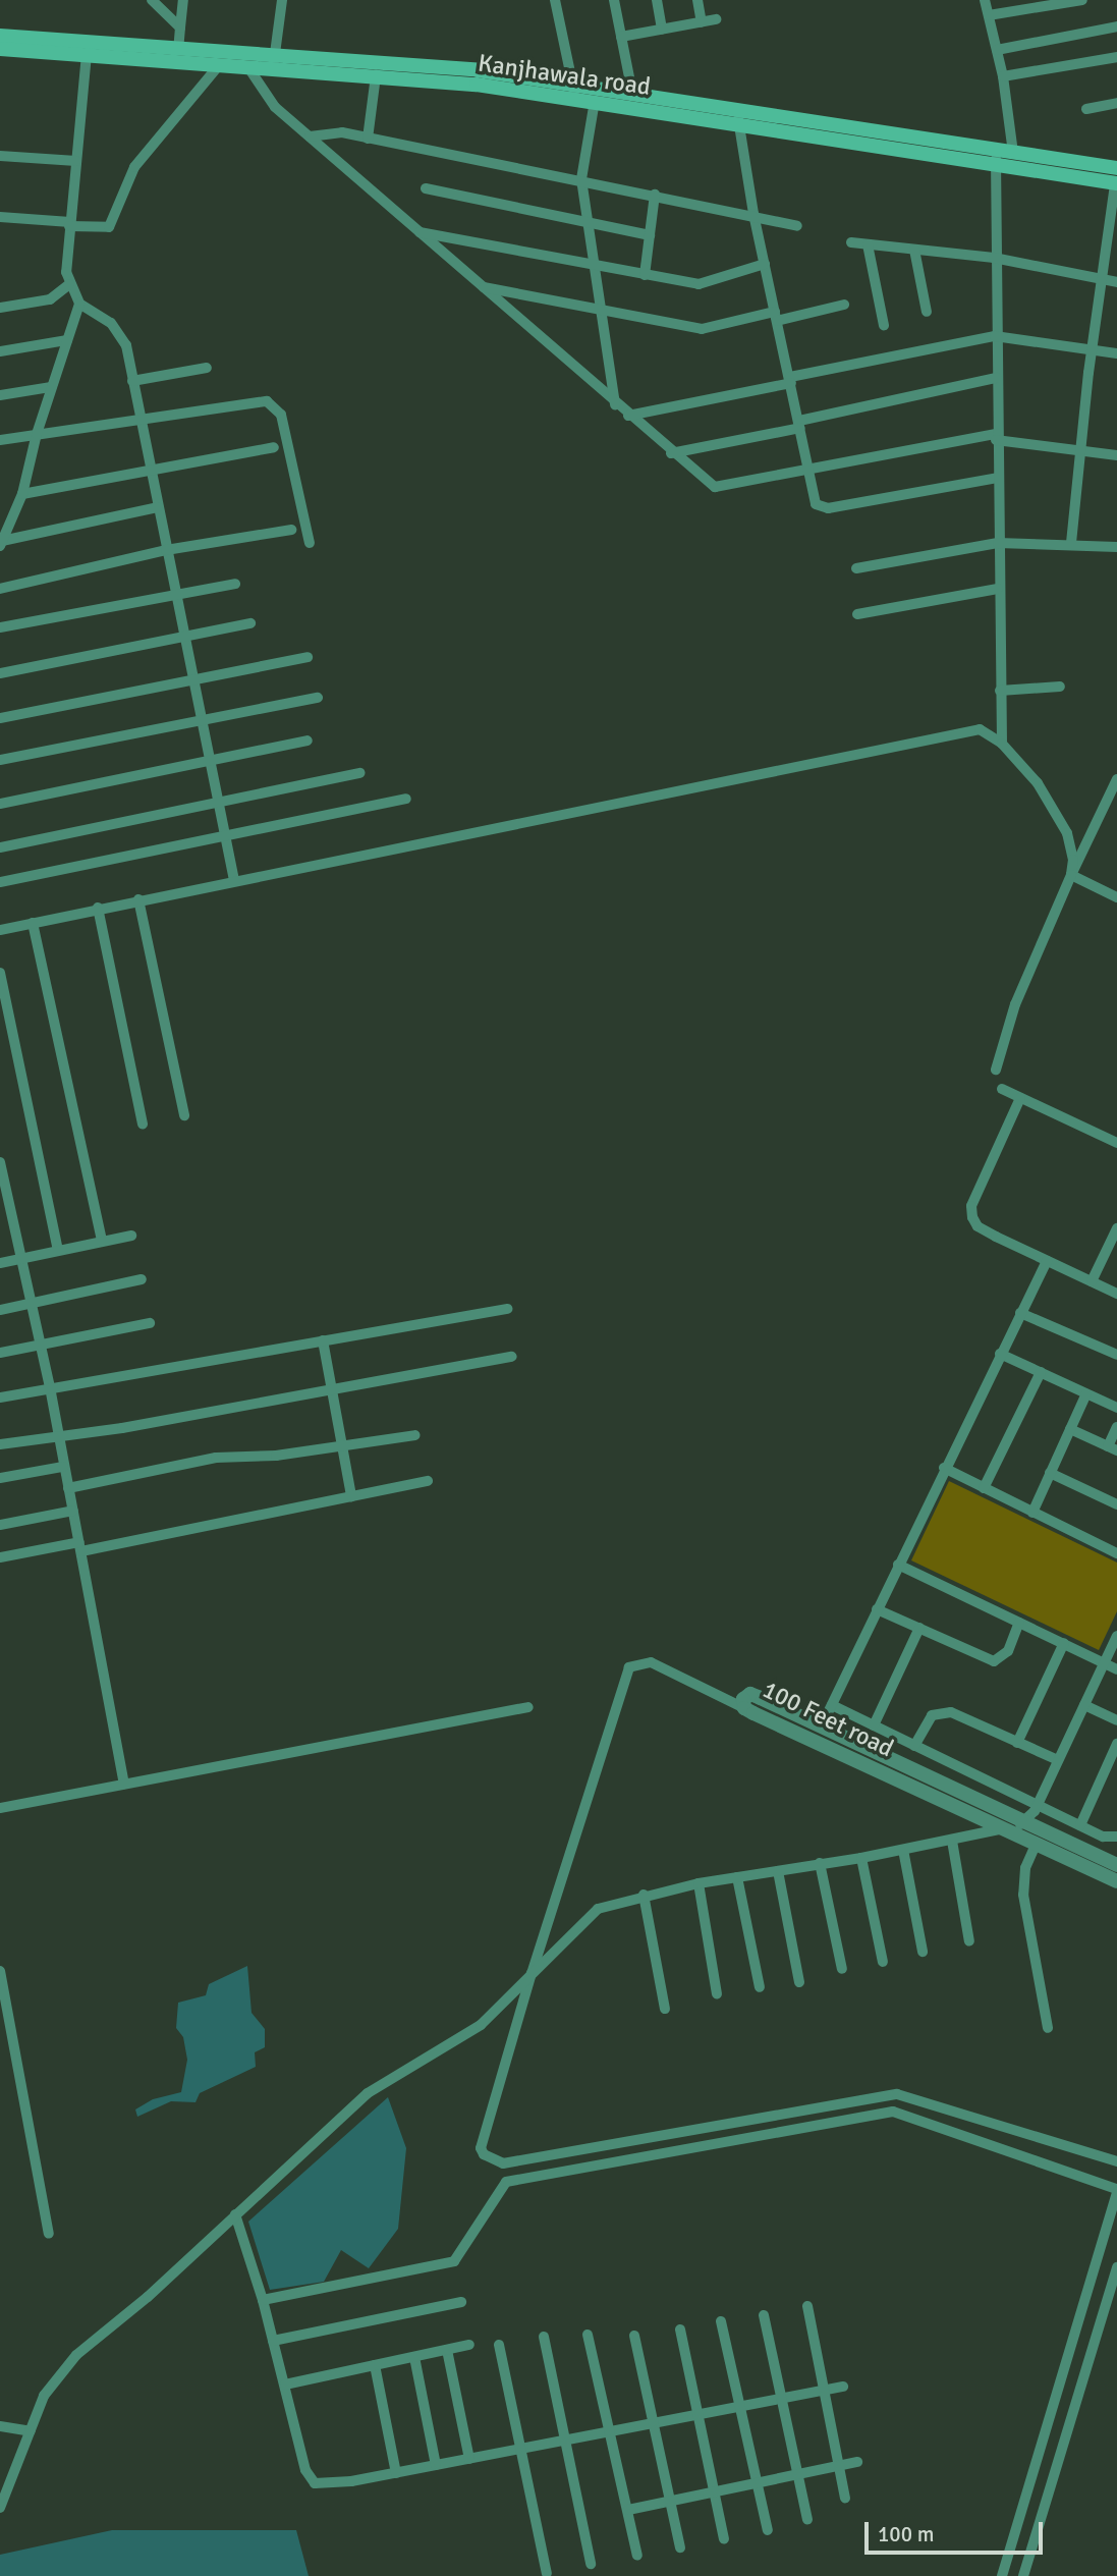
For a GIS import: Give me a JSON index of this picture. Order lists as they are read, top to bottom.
{
  "streets": {
    "main road": ["Kanjhawala road"],
    "street": ["100 Feet road"]
  },
  "scale_bar": "100 m"
}
